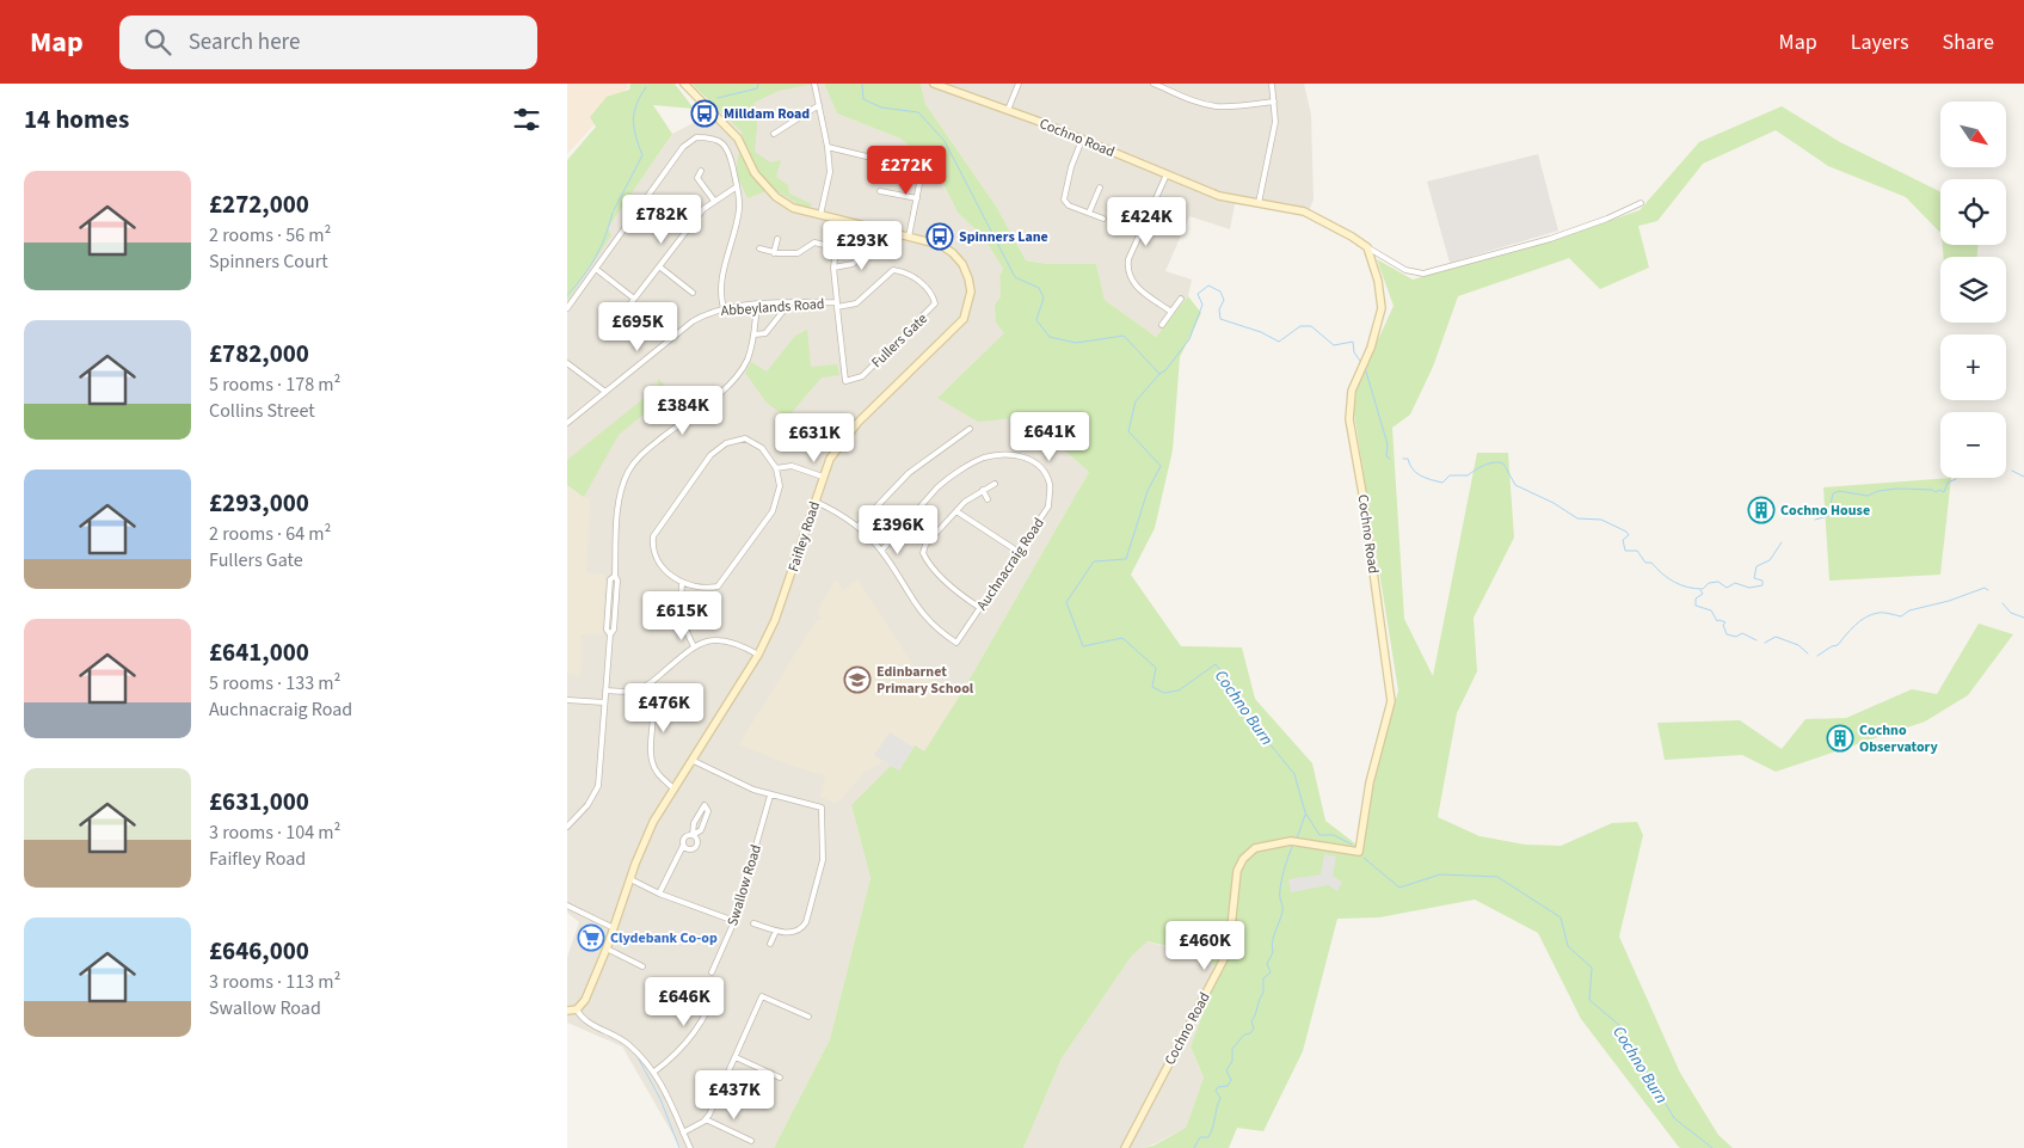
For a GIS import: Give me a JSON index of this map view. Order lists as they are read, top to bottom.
{
  "streets": {
    "street": [
      "Cochno Road",
      "Abbeylands Road",
      "Fullers Gate",
      "Faifley Road",
      "Auchnacraig Road",
      "Swallow Road"
    ]
  },
  "crossings": [
    ["Abbeylands Road", "Fullers Gate"]
  ],
  "water": ["Cochno Burn"],
  "places": {
    "bus stop": ["Milldam Road", "Spinners Lane"],
    "building": ["Cochno House", "Cochno Observatory"],
    "school or university": ["Edinbarnet Primary School"],
    "supermarket": ["Clydebank Co-op"]
  },
  "north": "bottom right",
  "page": {
    "header": "Map",
    "search": "Search here",
    "nav": ["Map", "Layers", "Share"],
    "heading": "14 homes",
    "map_buttons": ["+", "−"],
    "price": [
      "£272K",
      "£782K",
      "£424K",
      "£293K",
      "£695K",
      "£384K",
      "£641K",
      "£631K",
      "£396K",
      "£615K",
      "£476K",
      "£460K",
      "£646K",
      "£437K"
    ],
    "list": [
      {
        "name": "£272,000",
        "note": "2 rooms · 56 m² · Spinners Court"
      },
      {
        "name": "£782,000",
        "note": "5 rooms · 178 m² · Collins Street"
      },
      {
        "name": "£293,000",
        "note": "2 rooms · 64 m² · Fullers Gate"
      },
      {
        "name": "£641,000",
        "note": "5 rooms · 133 m² · Auchnacraig Road"
      },
      {
        "name": "£631,000",
        "note": "3 rooms · 104 m² · Faifley Road"
      },
      {
        "name": "£646,000",
        "note": "3 rooms · 113 m² · Swallow Road"
      }
    ]
  }
}
